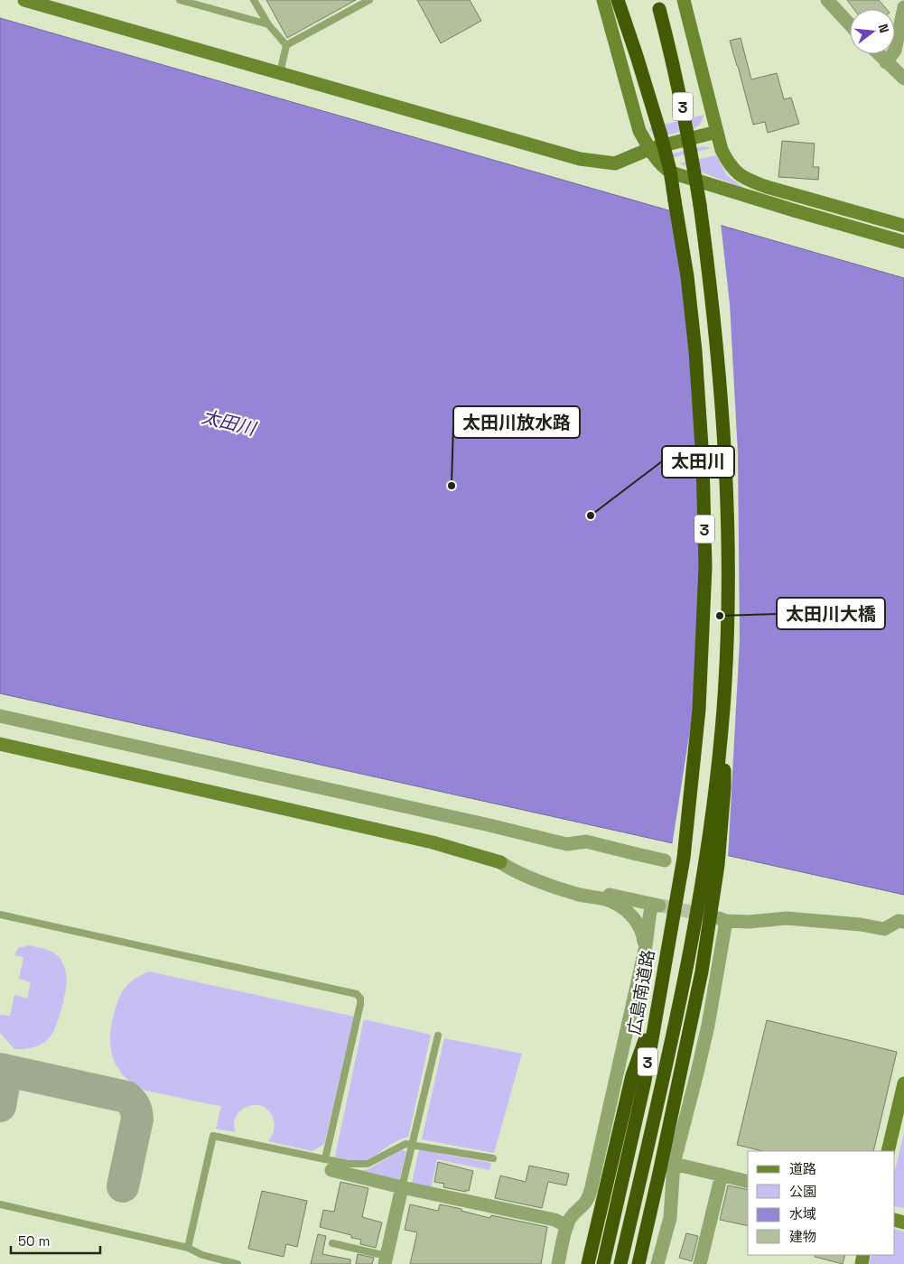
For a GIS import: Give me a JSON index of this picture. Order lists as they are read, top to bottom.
{
  "streets": {
    "highway": ["3", "広島南道路"]
  },
  "water": ["太田川"],
  "places": ["太田川放水路", "太田川", "太田川大橋"],
  "legend": [
    "道路",
    "公園",
    "水域",
    "建物"
  ],
  "scale_bar": "50 m",
  "north": "right"
}
